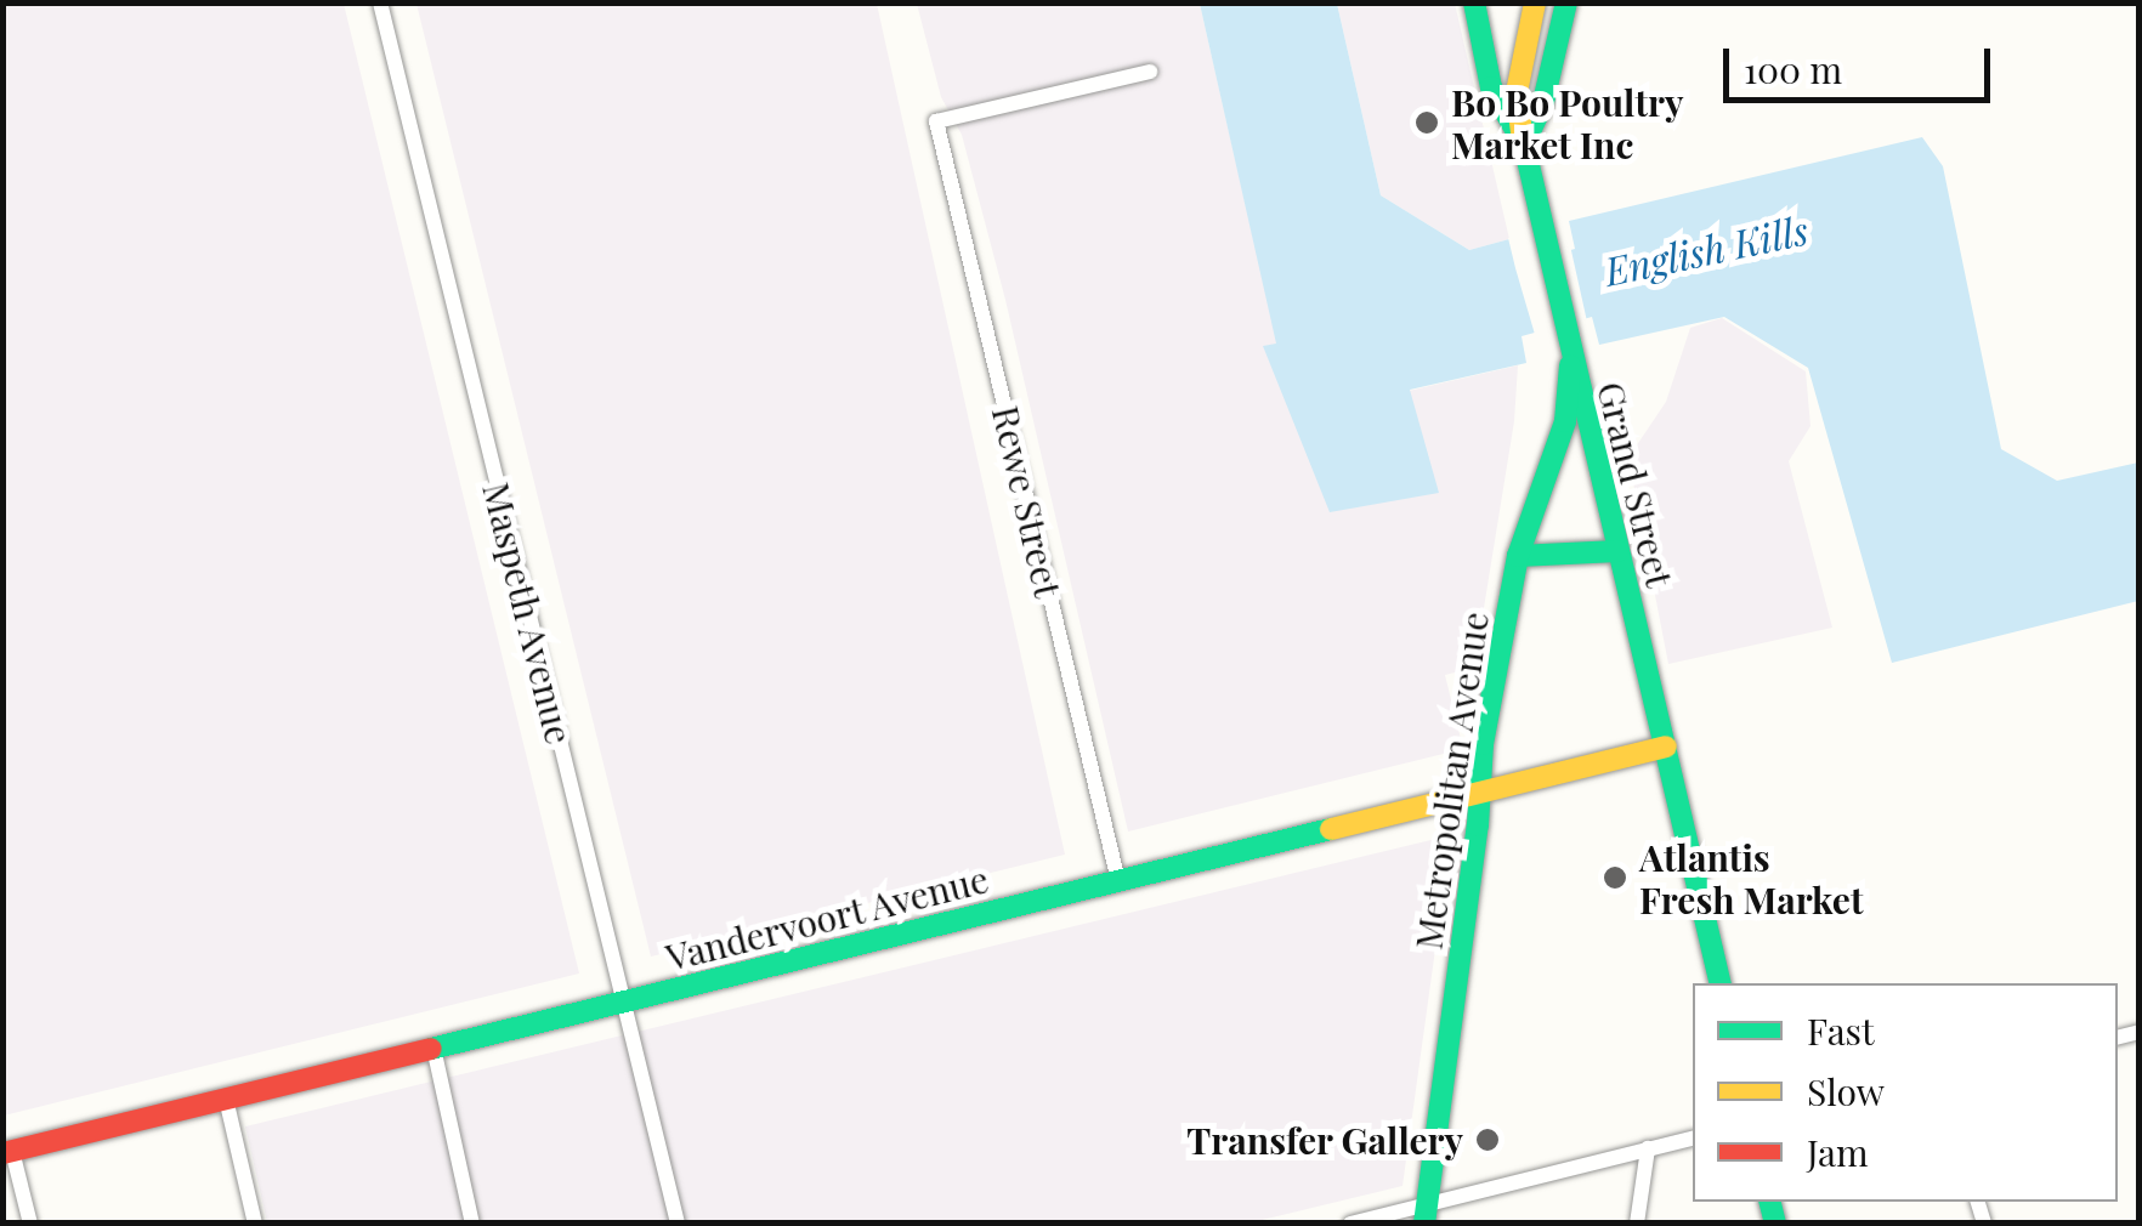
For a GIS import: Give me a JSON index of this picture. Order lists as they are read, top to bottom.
{
  "streets": {
    "main road": ["Grand Street", "Metropolitan Avenue", "Vandervoort Avenue"],
    "street": ["Rewe Street", "Maspeth Avenue"]
  },
  "crossings": [
    ["Grand Street", "Metropolitan Avenue"],
    ["Grand Street", "Vandervoort Avenue"],
    ["Rewe Street", "Vandervoort Avenue"],
    ["Maspeth Avenue", "Vandervoort Avenue"],
    ["Metropolitan Avenue", "Vandervoort Avenue"]
  ],
  "water": ["English Kills"],
  "places": ["Bo Bo Poultry Market Inc", "Atlantis Fresh Market", "Transfer Gallery"],
  "legend": ["Fast", "Slow", "Jam"],
  "scale_bar": "100 m"
}
